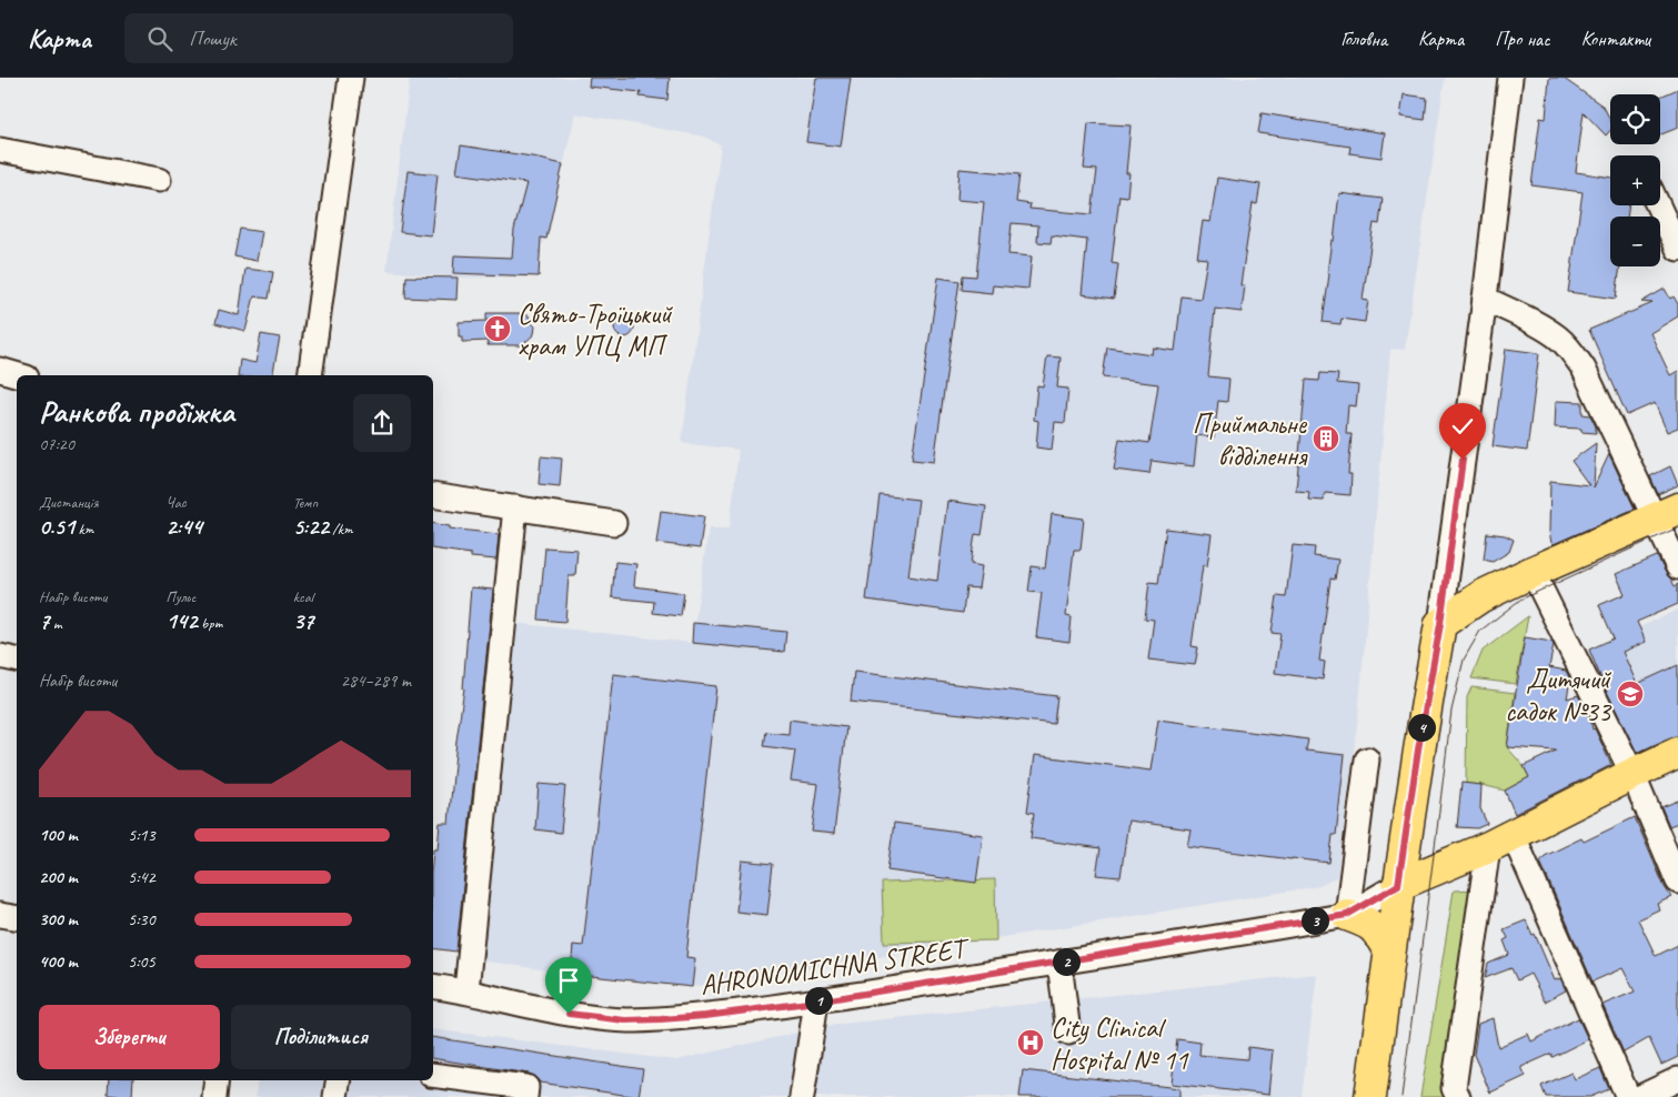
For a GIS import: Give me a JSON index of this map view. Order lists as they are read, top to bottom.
{
  "streets": {
    "street": ["AHRONOMICHNA STREET"]
  },
  "places": {
    "church": ["Свято-Троїцький храм УПЦ МП"],
    "building": ["Приймальне відділення"],
    "school or university": ["Дитячий садок №33"],
    "hospital": ["City Clinical Hospital № 11"]
  },
  "page": {
    "header": "Карта",
    "search": "Пошук",
    "nav": [
      "Головна",
      "Карта",
      "Про нас",
      "Контакти"
    ],
    "map_buttons": ["+", "−"],
    "heading": ["Ранкова пробіжка", "07:20"],
    "stats": [
      ["Дистанція", "0.51 km"],
      ["Час", "2:44"],
      ["Темп", "5:22 /km"],
      ["Набір висоти", "7 m"],
      ["Пульс", "142 bpm"],
      ["kcal", "37"]
    ],
    "chart": ["Набір висоти", "284–289 m"],
    "pins": [
      "4",
      "3",
      "2",
      "1"
    ],
    "list": [
      {
        "name": "100 m",
        "note": "5:13"
      },
      {
        "name": "200 m",
        "note": "5:42"
      },
      {
        "name": "300 m",
        "note": "5:30"
      },
      {
        "name": "400 m",
        "note": "5:05"
      }
    ],
    "buttons": ["Зберегти", "Поділитися"]
  }
}
